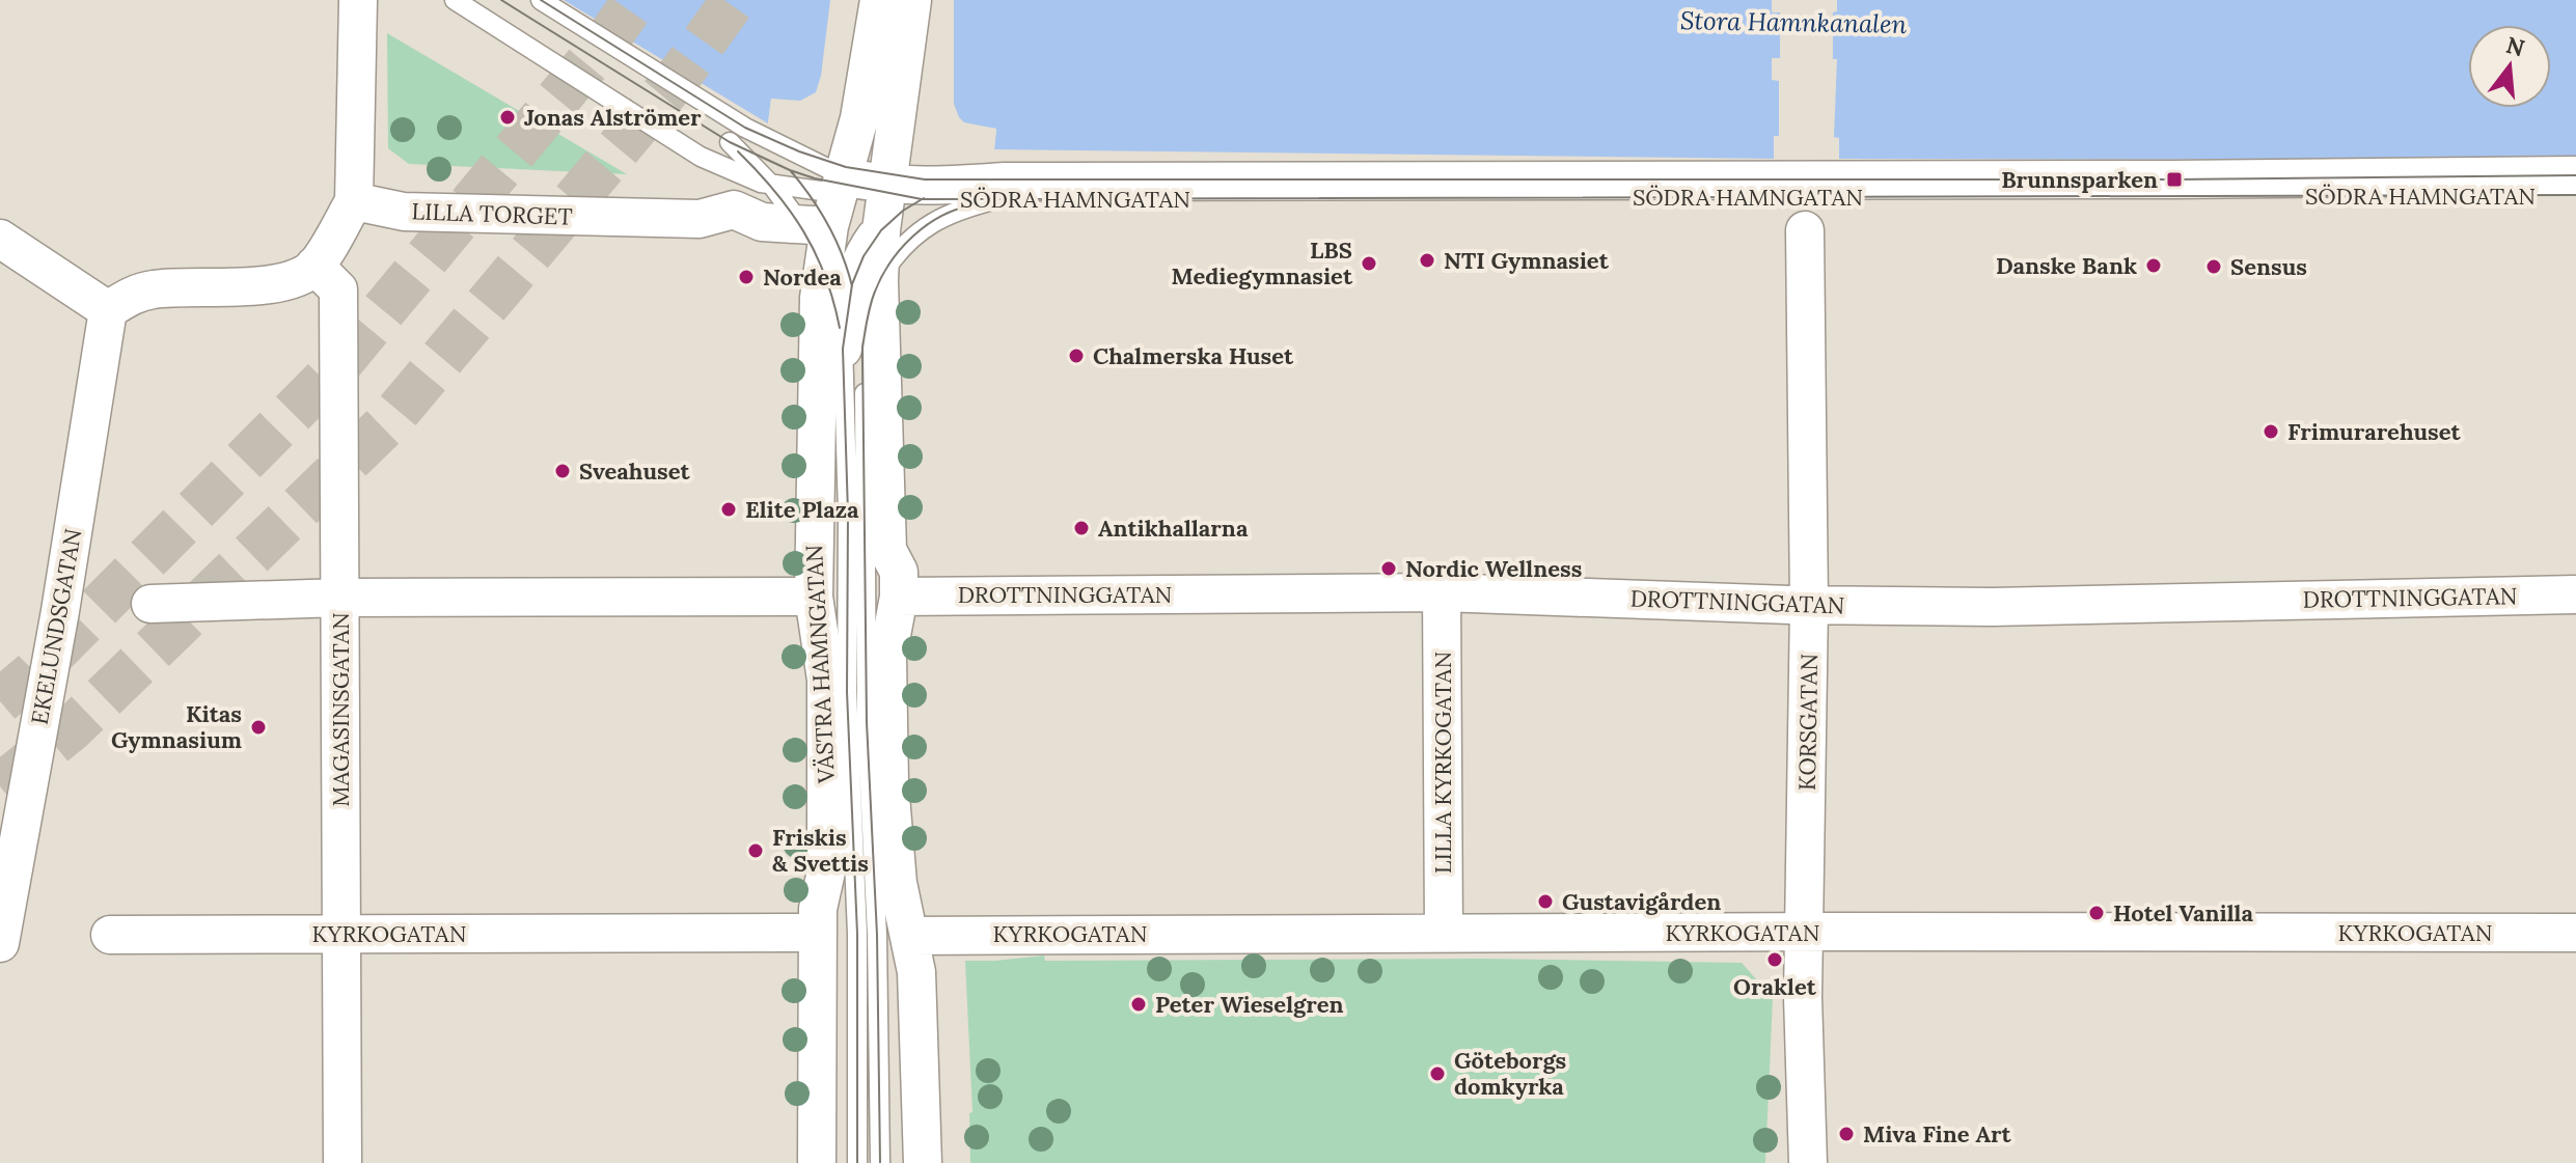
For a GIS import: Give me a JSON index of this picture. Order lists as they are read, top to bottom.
{
  "streets": {
    "street": [
      "SÖDRA HAMNGATAN",
      "LILLA TORGET",
      "DROTTNINGGATAN",
      "EKELUNDSGATAN",
      "VÄSTRA HAMNGATAN",
      "MAGASINSGATAN",
      "KORSGATAN",
      "LILLA KYRKOGATAN",
      "KYRKOGATAN"
    ]
  },
  "crossings": [
    ["SÖDRA HAMNGATAN", "LILLA TORGET"],
    ["SÖDRA HAMNGATAN", "VÄSTRA HAMNGATAN"],
    ["LILLA TORGET", "VÄSTRA HAMNGATAN"],
    ["DROTTNINGGATAN", "KORSGATAN"],
    ["DROTTNINGGATAN", "LILLA KYRKOGATAN"],
    ["VÄSTRA HAMNGATAN", "KYRKOGATAN"],
    ["MAGASINSGATAN", "KYRKOGATAN"],
    ["KORSGATAN", "KYRKOGATAN"],
    ["LILLA KYRKOGATAN", "KYRKOGATAN"]
  ],
  "water": ["Stora Hamnkanalen"],
  "places": {
    "other": [
      "Jonas Alströmer",
      "NTI Gymnasiet",
      "LBS Mediegymnasiet",
      "Danske Bank",
      "Sensus",
      "Nordea",
      "Chalmerska Huset",
      "Frimurarehuset",
      "Sveahuset",
      "Elite Plaza",
      "Antikhallarna",
      "Nordic Wellness",
      "Kitas Gymnasium",
      "Friskis & Svettis",
      "Gustavigården",
      "Hotel Vanilla",
      "Oraklet",
      "Peter Wieselgren",
      "Göteborgs domkyrka",
      "Miva Fine Art"
    ],
    "transit": ["Brunnsparken"]
  },
  "north": "top"
}
